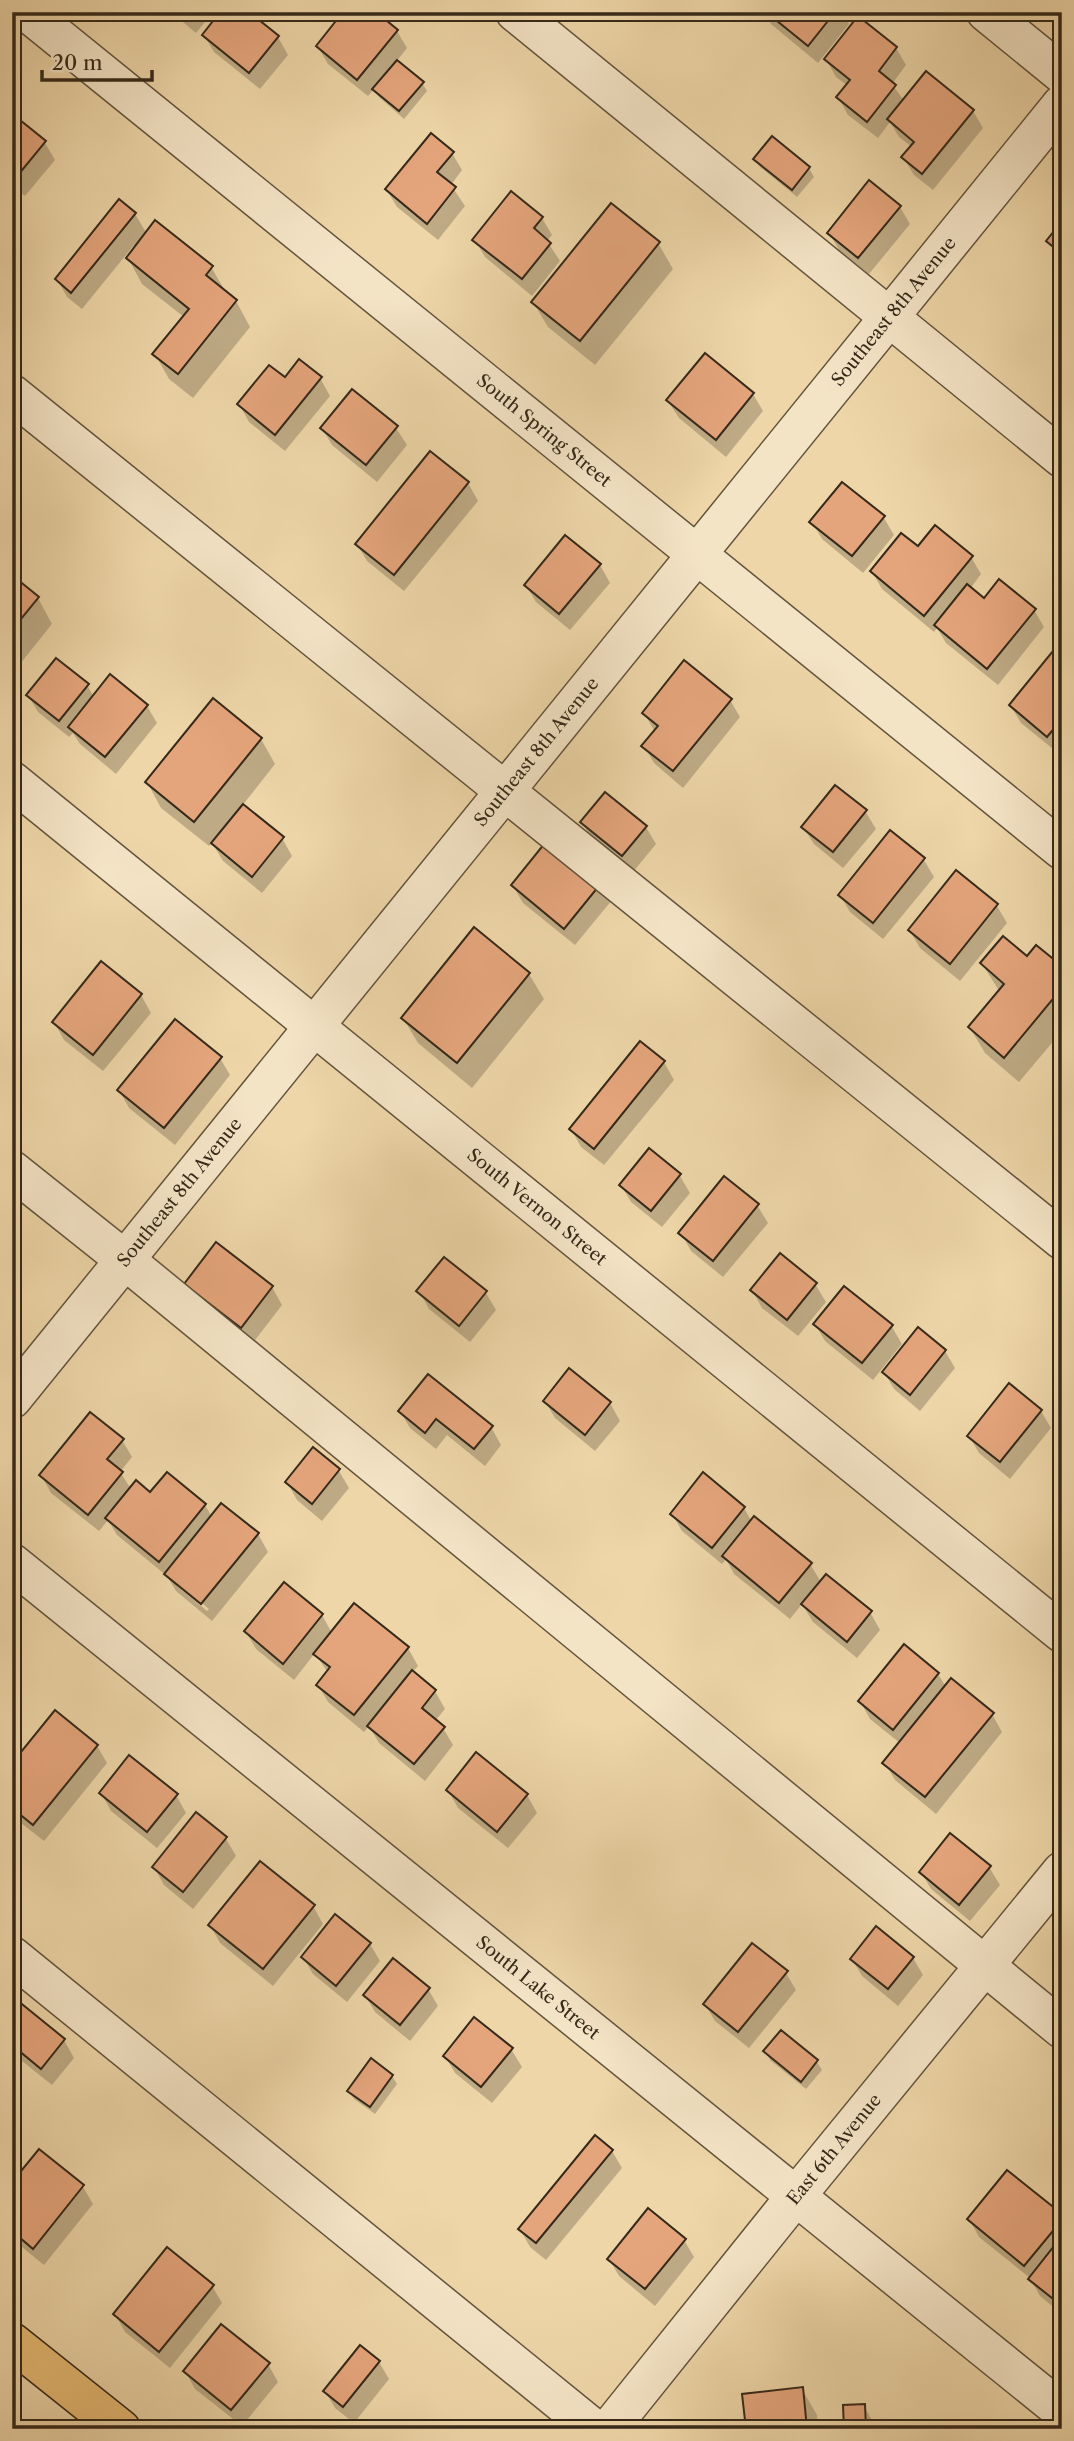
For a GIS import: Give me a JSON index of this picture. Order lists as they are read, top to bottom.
{
  "streets": {
    "street": [
      "Southeast 8th Avenue",
      "South Spring Street",
      "South Vernon Street",
      "South Lake Street",
      "East 6th Avenue"
    ]
  },
  "crossings": [
    ["Southeast 8th Avenue", "South Spring Street"],
    ["Southeast 8th Avenue", "South Vernon Street"],
    ["South Lake Street", "East 6th Avenue"]
  ],
  "scale_bar": "20 m"
}
